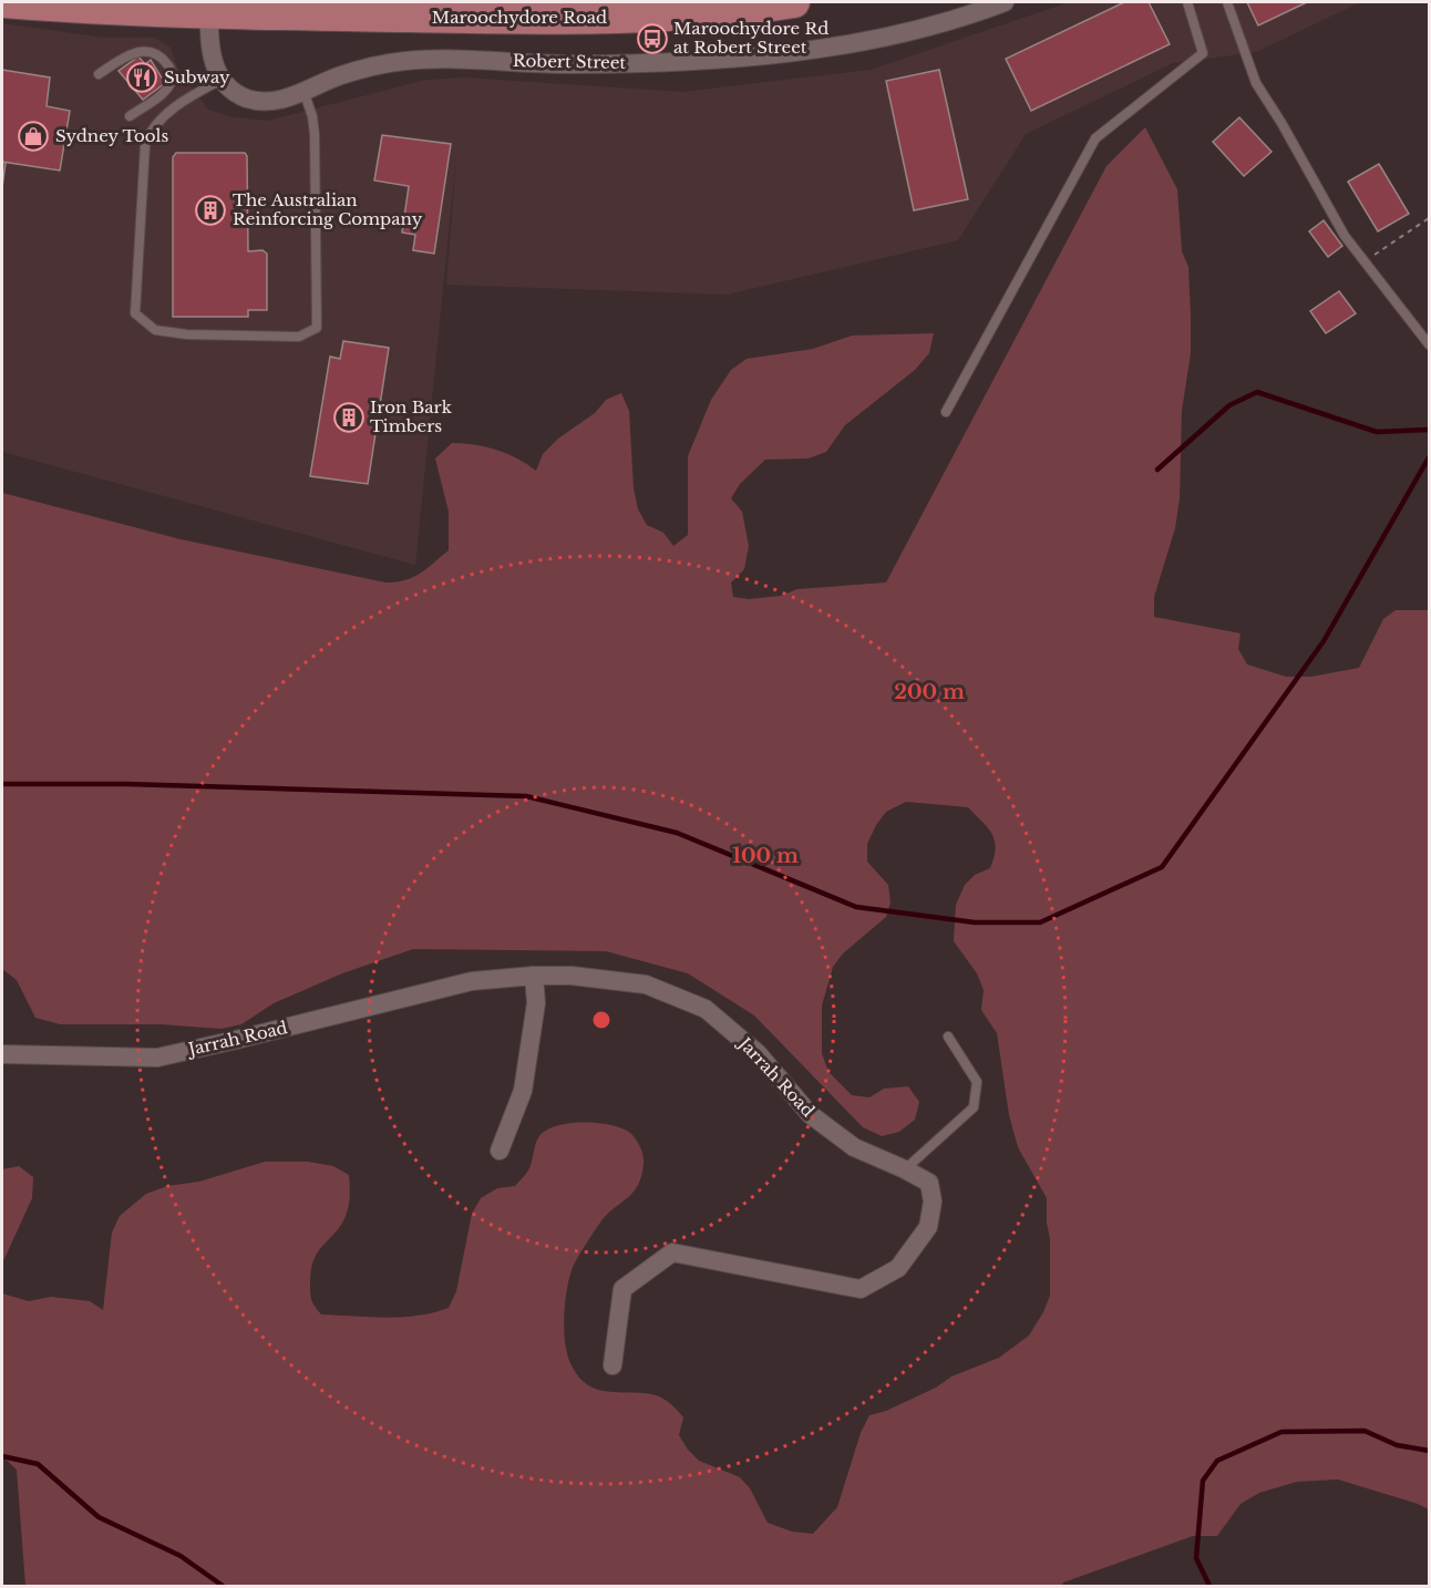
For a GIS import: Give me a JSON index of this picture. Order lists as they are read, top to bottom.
{
  "streets": {
    "highway": ["Maroochydore Road"],
    "street": ["Robert Street", "Jarrah Road"]
  },
  "places": {
    "bus stop": ["Maroochydore Rd at Robert Street"],
    "restaurant": ["Subway"],
    "shop": ["Sydney Tools"],
    "building": ["The Australian Reinforcing Company", "Iron Bark Timbers"]
  },
  "rings": ["200 m", "100 m"]
}
